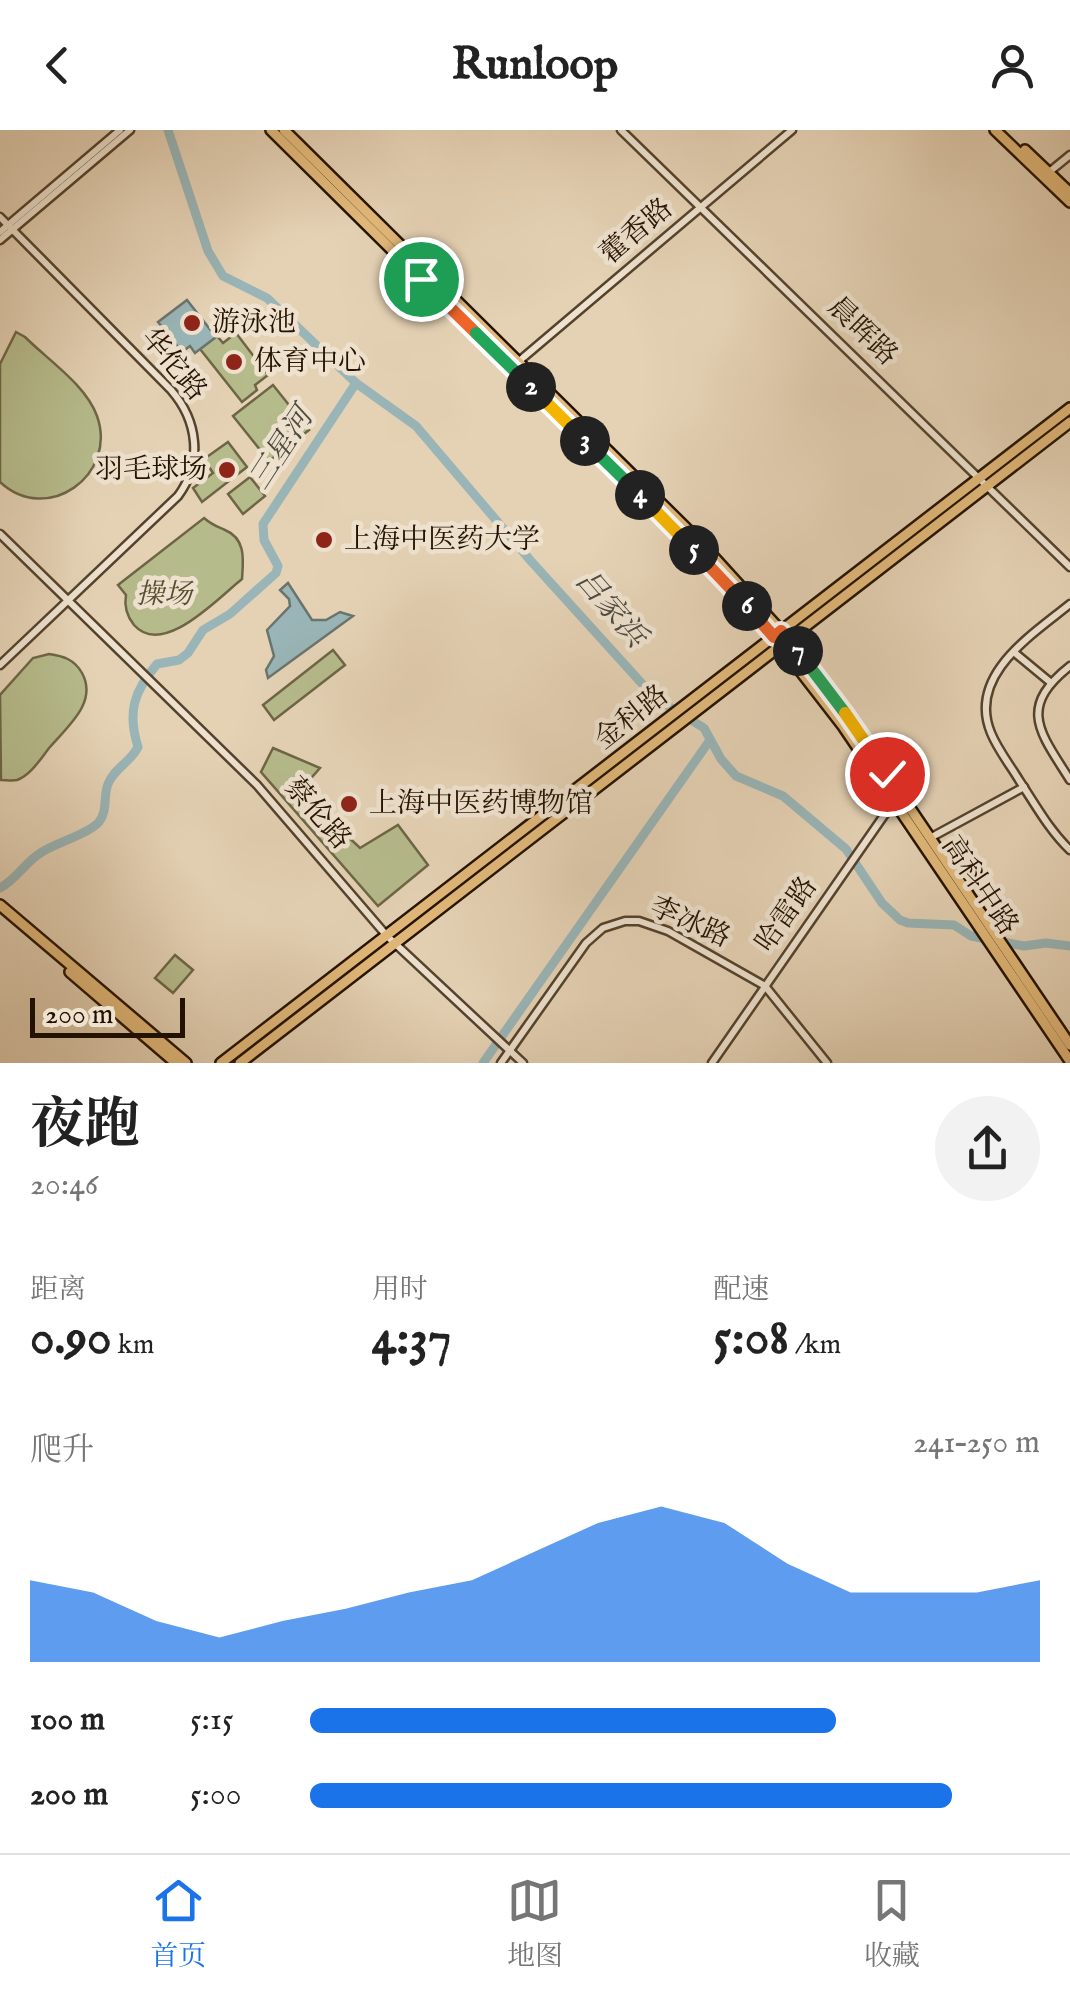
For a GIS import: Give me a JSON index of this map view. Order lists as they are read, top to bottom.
{
  "streets": {
    "main road": ["金科路", "高科中路"],
    "street": [
      "藿香路",
      "晨晖路",
      "华佗路",
      "蔡伦路",
      "哈雷路",
      "李冰路"
    ]
  },
  "crossings": [
    ["藿香路", "晨晖路"],
    ["藿香路", "高科中路"],
    ["晨晖路", "金科路"],
    ["华佗路", "蔡伦路"],
    ["金科路", "蔡伦路"],
    ["金科路", "高科中路"],
    ["蔡伦路", "李冰路"],
    ["高科中路", "哈雷路"],
    ["哈雷路", "李冰路"]
  ],
  "water": ["三星河", "吕家浜"],
  "parks": ["操场"],
  "places": [
    "游泳池",
    "体育中心",
    "羽毛球场",
    "上海中医药大学",
    "上海中医药博物馆"
  ],
  "scale_bar": "200 m",
  "page": {
    "header": "Runloop",
    "pins": [
      "2",
      "3",
      "4",
      "5",
      "6",
      "7"
    ],
    "scale": "200 m",
    "heading": ["夜跑", "20:46"],
    "stats": [
      ["距离", "0.90 km"],
      ["用时", "4:37"],
      ["配速", "5:08 /km"]
    ],
    "chart": ["爬升", "241–250 m"],
    "list": [
      {
        "name": "100 m",
        "note": "5:15"
      },
      {
        "name": "200 m",
        "note": "5:00"
      }
    ],
    "tabs": ["首页", "地图", "收藏"]
  }
}
